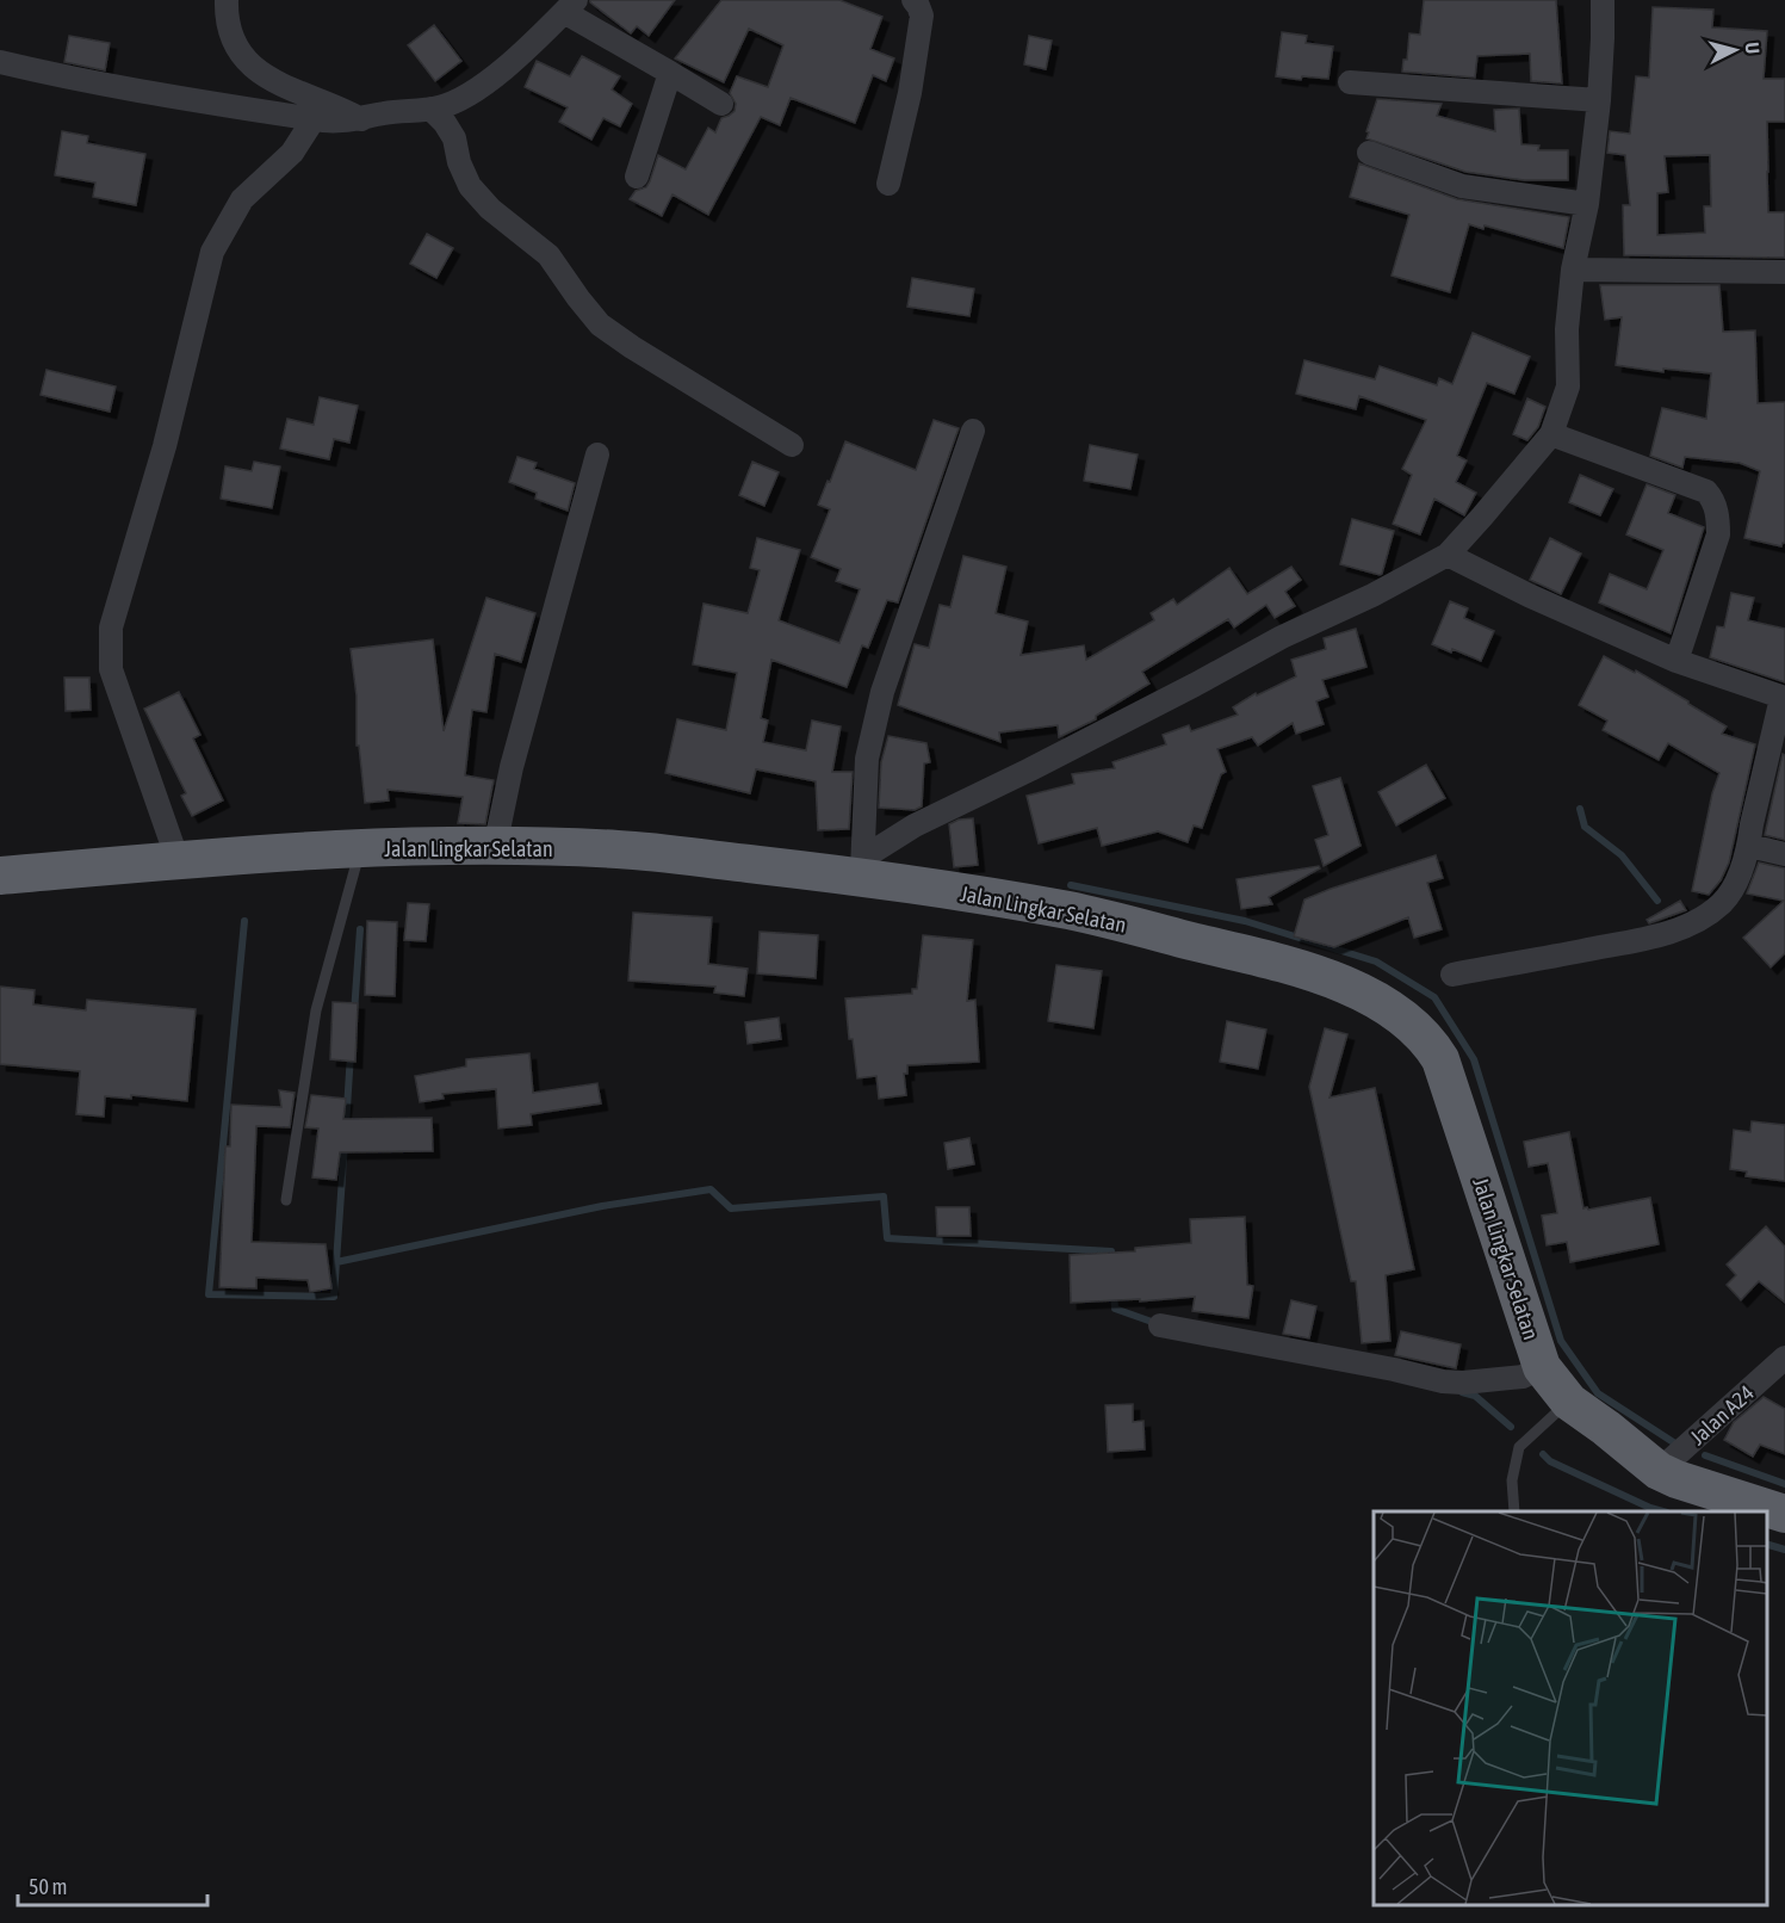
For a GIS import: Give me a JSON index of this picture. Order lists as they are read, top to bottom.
{
  "streets": {
    "highway": ["Jalan Lingkar Selatan"],
    "street": ["Jalan A24"]
  },
  "crossings": [
    ["Jalan Lingkar Selatan", "Jalan A24"]
  ],
  "scale_bar": "50 m",
  "north": "right"
}
